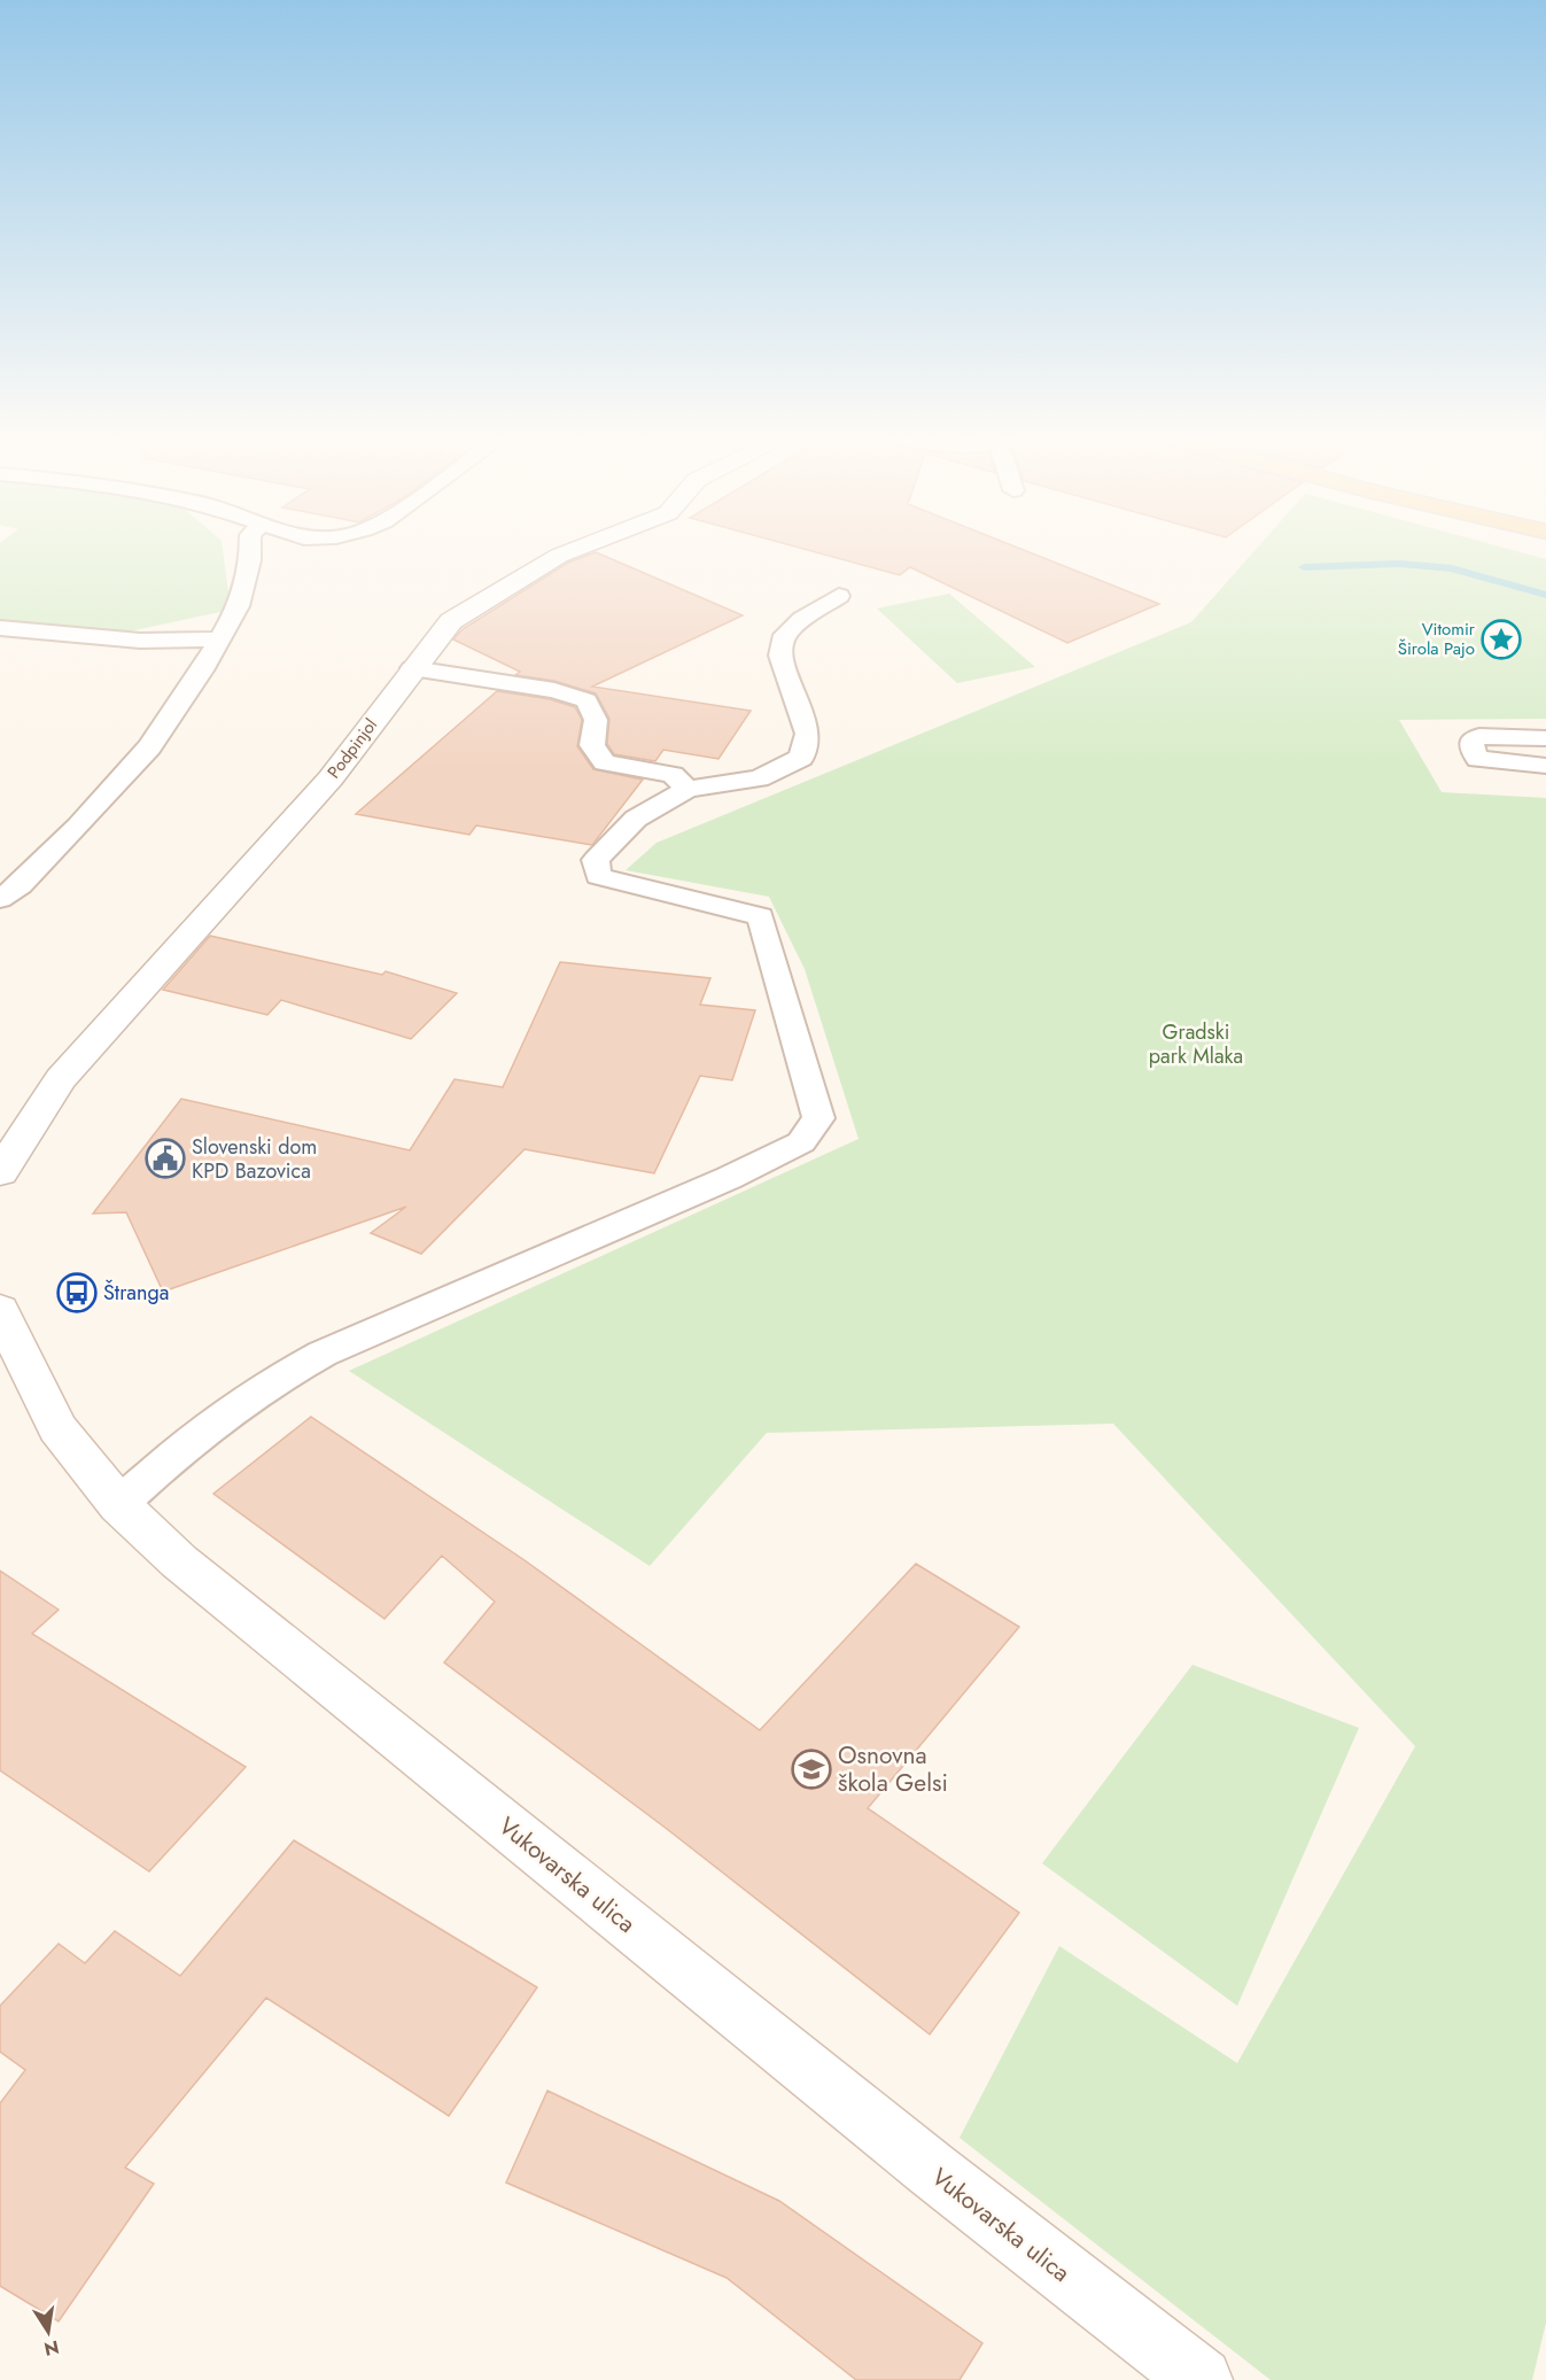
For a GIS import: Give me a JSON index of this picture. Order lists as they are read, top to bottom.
{
  "streets": {
    "street": ["Podpinjol", "Vukovarska ulica"]
  },
  "parks": ["Gradski park Mlaka"],
  "places": {
    "place": ["Vitomir Širola Pajo"],
    "public building": ["Slovenski dom KPD Bazovica"],
    "bus stop": ["Štranga"],
    "school or university": ["Osnovna škola Gelsi"]
  },
  "north": "bottom"
}
